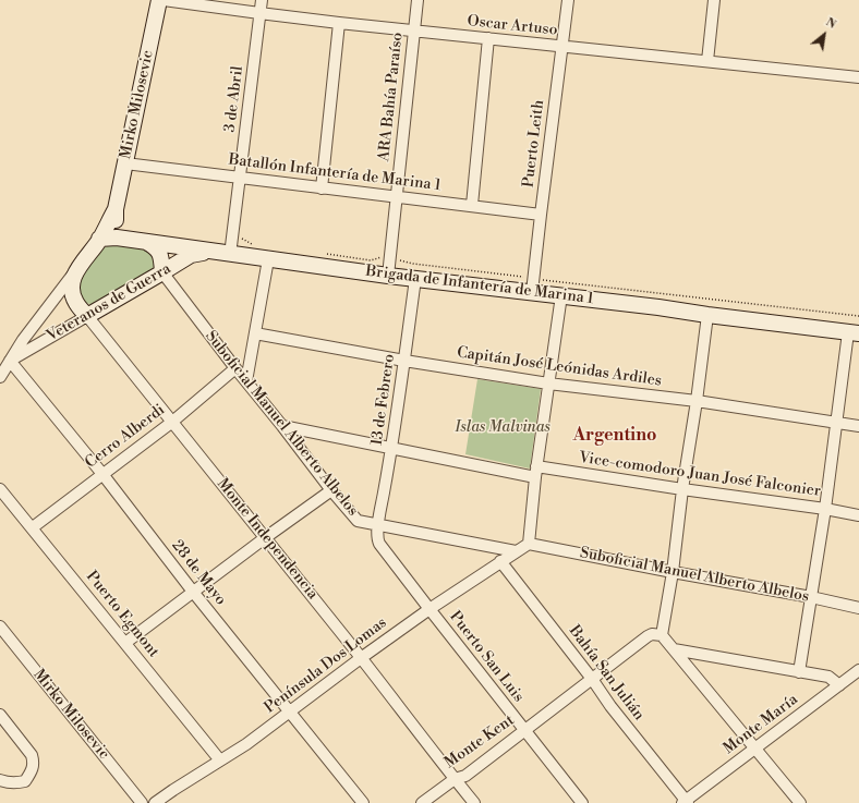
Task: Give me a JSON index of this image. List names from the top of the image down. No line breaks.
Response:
{"streets":{"street":["Oscar Artuso","ARA Bahía Paraíso","3 de Abril","Mirko Milosevic","Puerto Leith","Batallón Infantería de Marina 1","Brigada de Infantería de Marina 1","Veteranos de Guerra","Capitán José Leónidas Ardiles","13 de Febrero","Suboficial Manuel Alberto Albelos","Cerro Alberdi","Vice-comodoro Juan José Falconier","Monte Independencia","28 de Mayo","Puerto Egmont","Puerto San Luis","Península Dos Lomas","Bahía San Julián","Monte María","Monte Kent"]},"crossings":[["Oscar Artuso","ARA Bahía Paraíso"],["Oscar Artuso","3 de Abril"],["Oscar Artuso","Puerto Leith"],["ARA Bahía Paraíso","Batallón Infantería de Marina 1"],["ARA Bahía Paraíso","Brigada de Infantería de Marina 1"],["3 de Abril","Batallón Infantería de Marina 1"],["3 de Abril","Brigada de Infantería de Marina 1"],["Mirko Milosevic","Batallón Infantería de Marina 1"],["Mirko Milosevic","Brigada de Infantería de Marina 1"],["Mirko Milosevic","Veteranos de Guerra"],["Mirko Milosevic","Monte Independencia"],["Mirko Milosevic","28 de Mayo"],["Puerto Leith","Batallón Infantería de Marina 1"],["Puerto Leith","Brigada de Infantería de Marina 1"],["Brigada de Infantería de Marina 1","Veteranos de Guerra"],["Brigada de Infantería de Marina 1","13 de Febrero"],["Brigada de Infantería de Marina 1","Suboficial Manuel Alberto Albelos"],["Veteranos de Guerra","Suboficial Manuel Alberto Albelos"],["Veteranos de Guerra","Monte Independencia"],["Veteranos de Guerra","28 de Mayo"],["Capitán José Leónidas Ardiles","13 de Febrero"],["13 de Febrero","Suboficial Manuel Alberto Albelos"],["13 de Febrero","Vice-comodoro Juan José Falconier"],["13 de Febrero","Puerto San Luis"],["Suboficial Manuel Alberto Albelos","Cerro Alberdi"],["Suboficial Manuel Alberto Albelos","Vice-comodoro Juan José Falconier"],["Suboficial Manuel Alberto Albelos","Puerto San Luis"],["Suboficial Manuel Alberto Albelos","Península Dos Lomas"],["Cerro Alberdi","Monte Independencia"],["Cerro Alberdi","28 de Mayo"],["Cerro Alberdi","Puerto Egmont"],["Monte Independencia","Península Dos Lomas"],["Monte Independencia","Monte Kent"],["28 de Mayo","Península Dos Lomas"],["Puerto Egmont","Península Dos Lomas"],["Puerto San Luis","Península Dos Lomas"],["Puerto San Luis","Monte Kent"],["Península Dos Lomas","Bahía San Julián"],["Bahía San Julián","Monte María"],["Bahía San Julián","Monte Kent"]],"districts":["Argentino"],"parks":["Islas Malvinas"],"north":"top right"}
